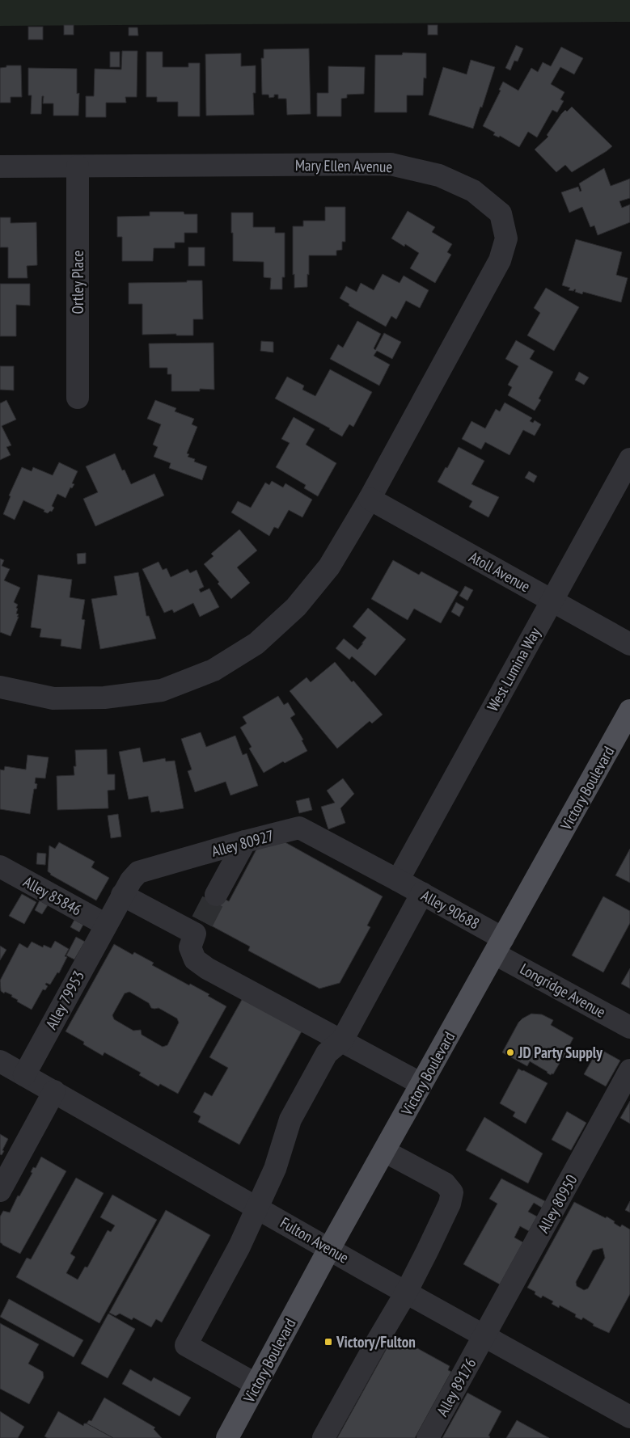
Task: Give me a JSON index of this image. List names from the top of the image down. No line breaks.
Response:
{"streets":{"main road":["Victory Boulevard"],"street":["Mary Ellen Avenue","Ortley Place","Atoll Avenue","West Lumina Way","Alley 80927","Alley 85846","Alley 90688","Longridge Avenue","Alley 79953","Alley 80950","Fulton Avenue","Alley 89176"]},"crossings":[["Mary Ellen Avenue","Ortley Place"],["Mary Ellen Avenue","Atoll Avenue"],["Atoll Avenue","West Lumina Way"],["West Lumina Way","Alley 80927"],["West Lumina Way","Alley 90688"],["Victory Boulevard","Alley 90688"],["Victory Boulevard","Longridge Avenue"],["Victory Boulevard","Fulton Avenue"],["Alley 80927","Alley 85846"],["Alley 80927","Alley 90688"],["Alley 80927","Alley 79953"],["Alley 85846","Alley 79953"],["Alley 90688","Longridge Avenue"],["Alley 79953","Fulton Avenue"],["Alley 80950","Fulton Avenue"],["Alley 80950","Alley 89176"],["Fulton Avenue","Alley 89176"]],"places":{"other":["JD Party Supply"],"transit":["Victory/Fulton"]}}
